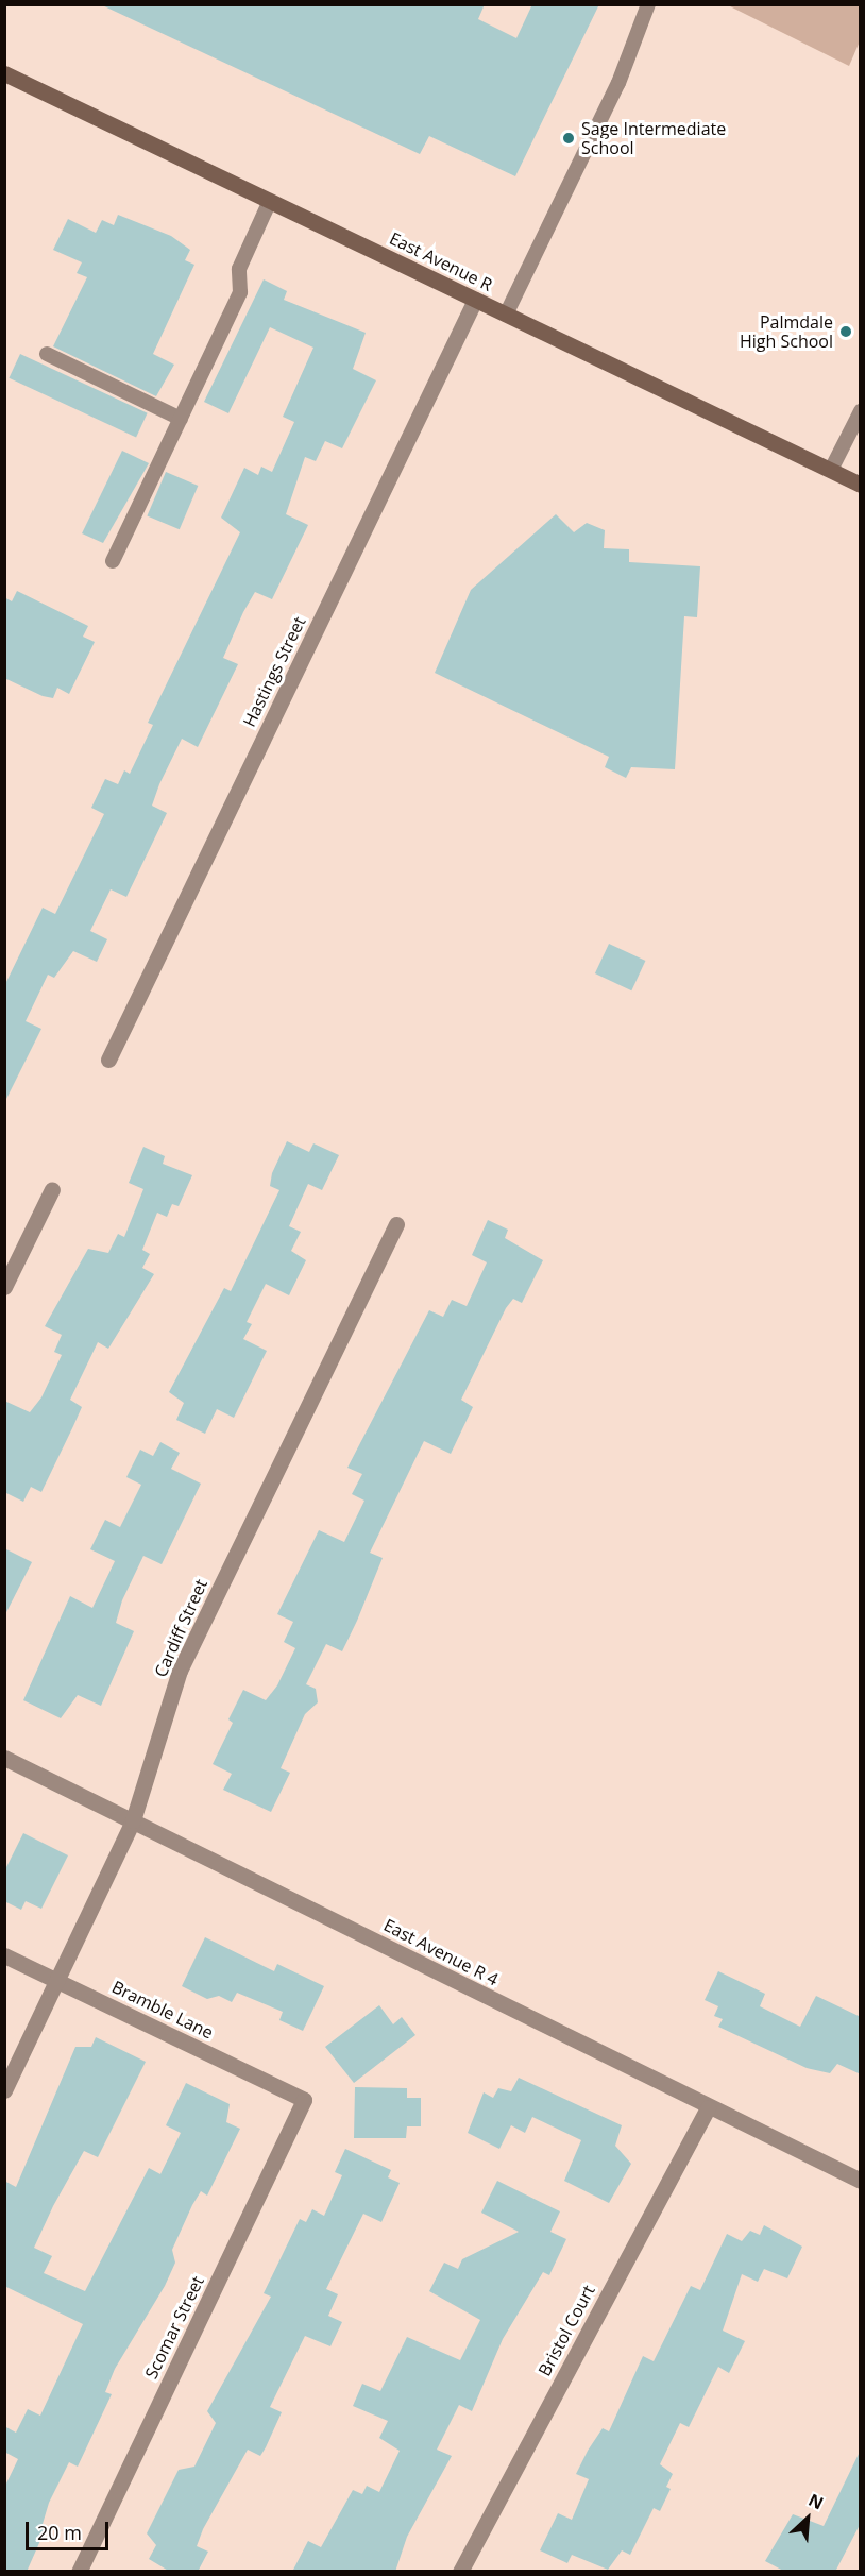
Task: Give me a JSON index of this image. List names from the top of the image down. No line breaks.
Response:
{"streets":{"main road":["East Avenue R"],"street":["Hastings Street","Cardiff Street","East Avenue R 4","Bramble Lane","Scomar Street","Bristol Court"]},"crossings":[["East Avenue R","Hastings Street"],["Cardiff Street","East Avenue R 4"],["Cardiff Street","Bramble Lane"],["East Avenue R 4","Bristol Court"],["Bramble Lane","Scomar Street"]],"places":["Sage Intermediate School","Palmdale High School"],"scale_bar":"20 m","north":"top right"}
